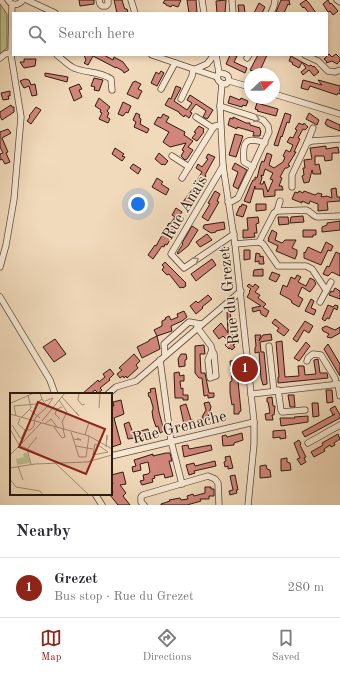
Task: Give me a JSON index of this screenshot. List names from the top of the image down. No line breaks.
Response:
{"streets":{"street":["Rue Anaïs","Rue du Grezet","Rue Grenache"]},"crossings":[["Rue Anaïs","Rue du Grezet"],["Rue du Grezet","Rue Grenache"]],"north":"right","page":{"search":"Search here","pins":"1","heading":"Nearby","list":[{"mark":"1","name":"Grezet","note":"Bus stop · Rue du Grezet","value":"280 m"}],"nav":["Map","Directions","Saved"]}}
